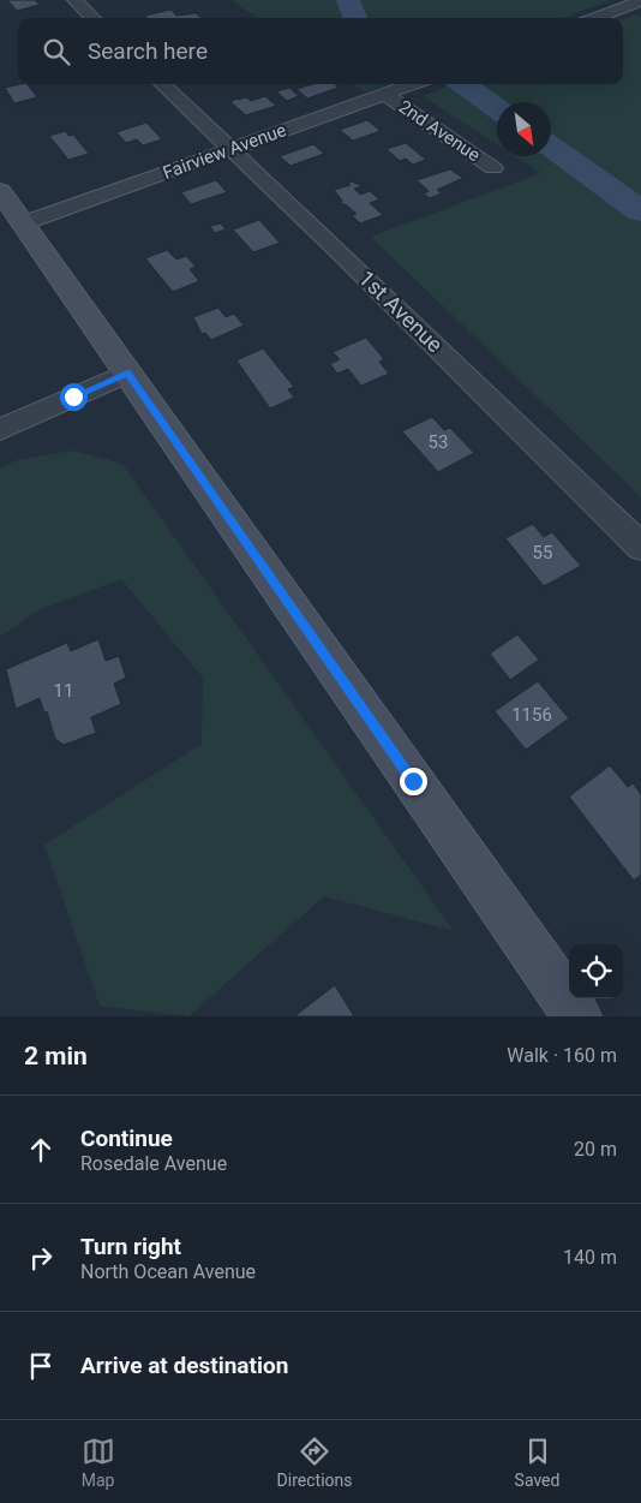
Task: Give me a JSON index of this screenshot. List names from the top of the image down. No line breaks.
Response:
{"streets":{"street":["2nd Avenue","Fairview Avenue","1st Avenue"]},"crossings":[["2nd Avenue","Fairview Avenue"],["Fairview Avenue","1st Avenue"]],"house_numbers":["53","55","11","1156"],"north":"bottom right","page":{"search":"Search here","heading":["2 min","Walk · 160 m"],"list":[["Continue","Rosedale Avenue","20 m"],["Turn right","North Ocean Avenue","140 m"],"Arrive at destination"],"nav":["Map","Directions","Saved"]}}
